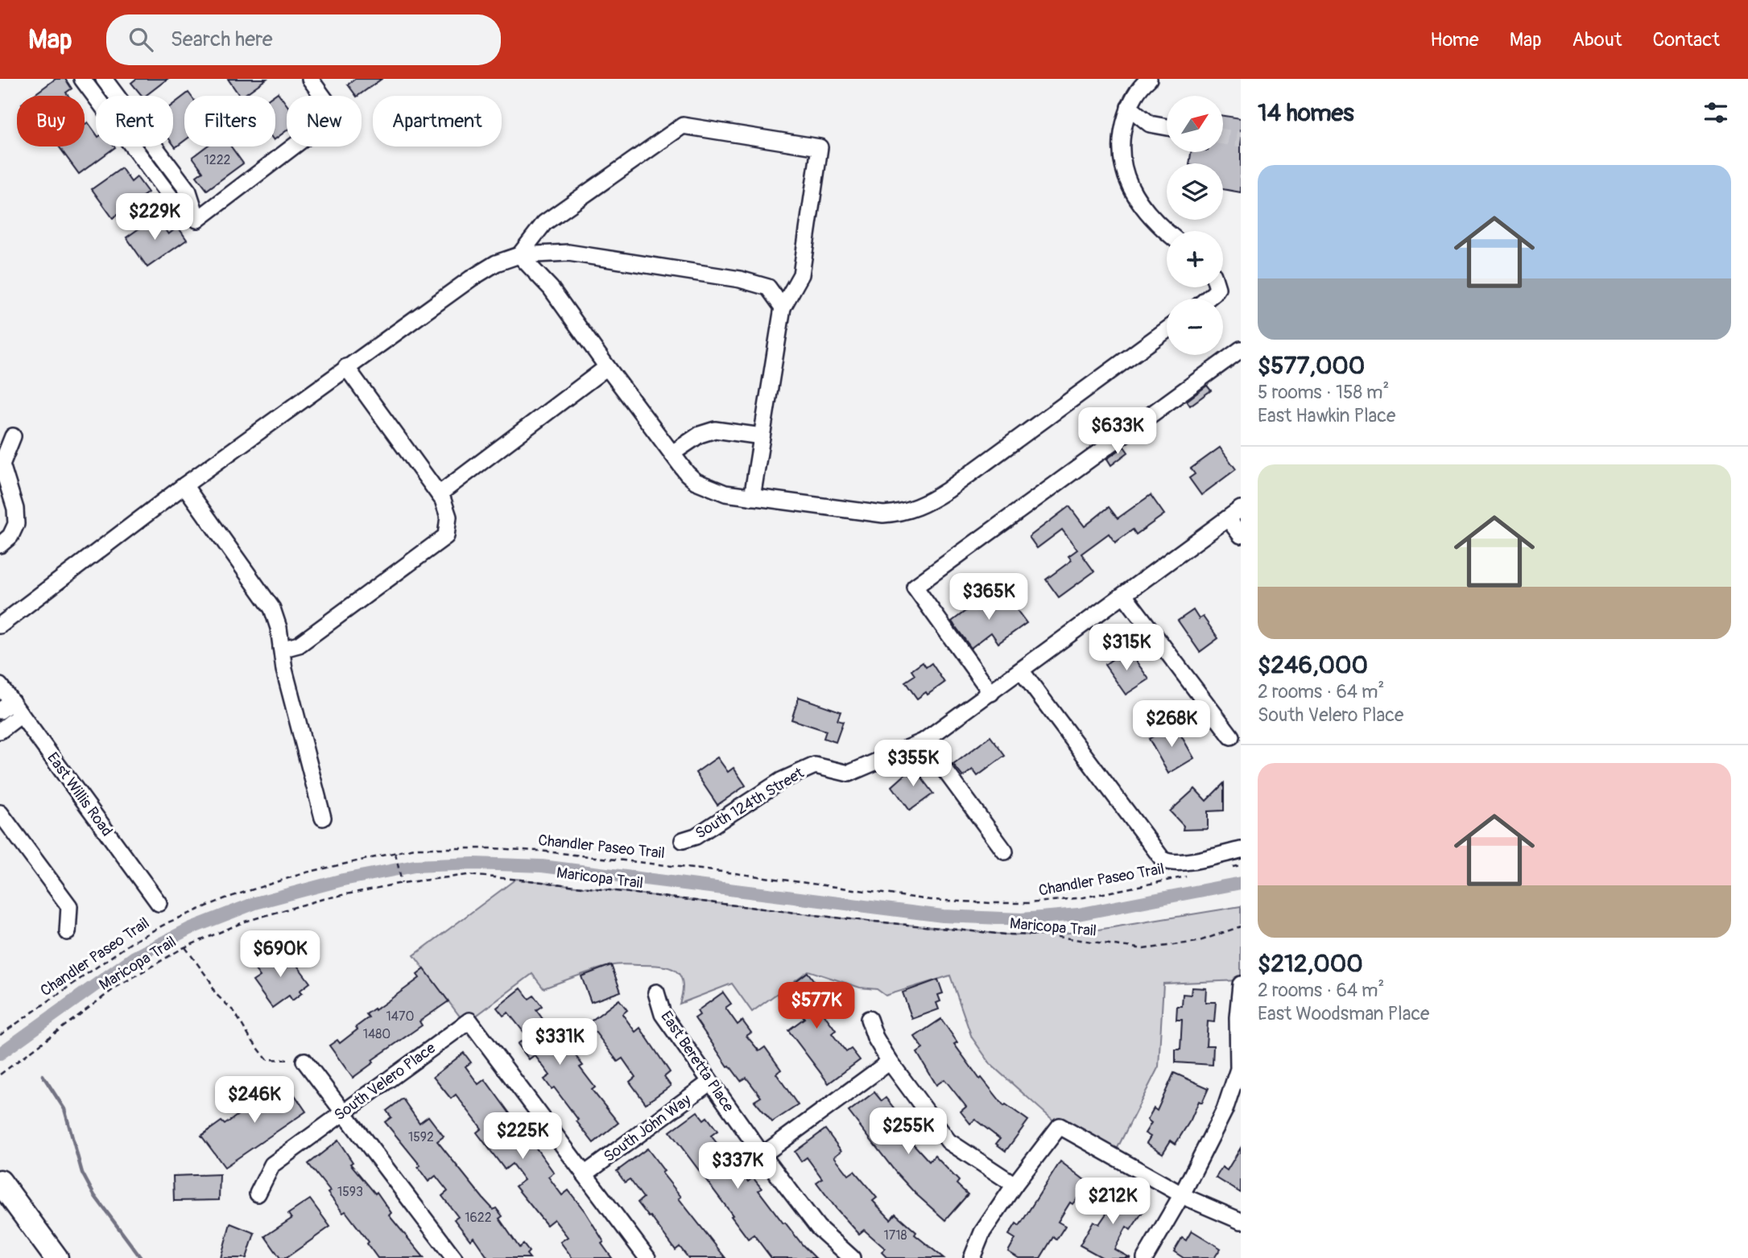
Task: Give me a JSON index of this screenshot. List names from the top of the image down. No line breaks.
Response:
{"streets":{"street":["East Willis Road","South 124th Street","East Beretta Place","South Velero Place","South John Way"],"path":["Chandler Paseo Trail","Maricopa Trail"]},"crossings":[["East Beretta Place","South John Way"],["South Velero Place","South John Way"]],"house_numbers":["1222","1470","1480","1592","1593","1622","1718"],"north":"top right","page":{"header":"Map","search":"Search here","nav":["Home","Map","About","Contact"],"heading":"14 homes","map_buttons":["+","−"],"chip":["Buy","Rent","Filters","New","Apartment"],"list":[{"name":"$577,000","note":"5 rooms · 158 m² · East Hawkin Place"},{"name":"$246,000","note":"2 rooms · 64 m² · South Velero Place"},{"name":"$212,000","note":"2 rooms · 64 m² · East Woodsman Place"}],"price":["$229K","$633K","$365K","$315K","$268K","$355K","$690K","$577K","$331K","$246K","$255K","$225K","$337K","$212K"]}}
